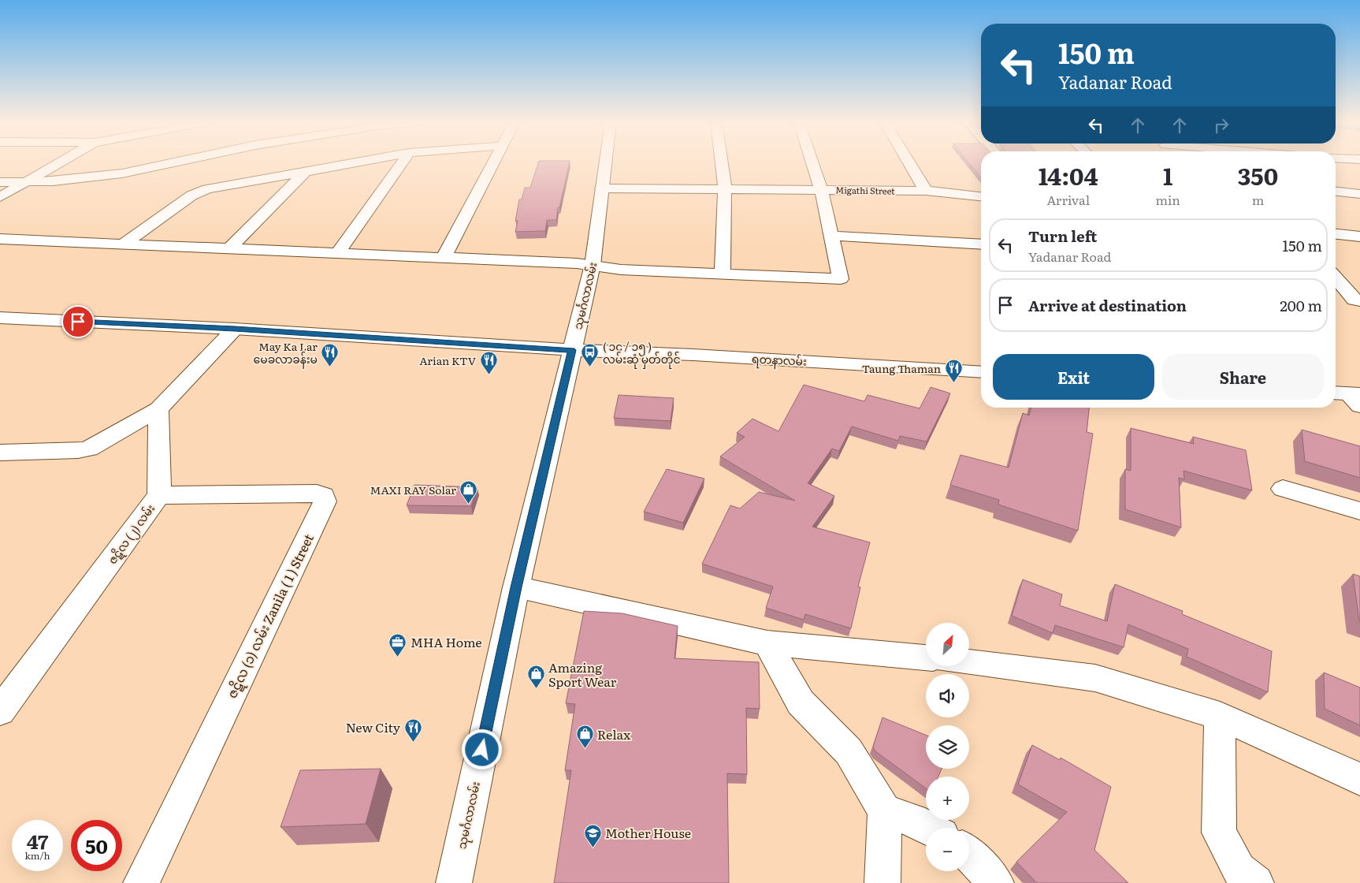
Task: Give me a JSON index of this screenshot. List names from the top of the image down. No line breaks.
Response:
{"streets":{"street":["Migathi Street","သုမင်္ဂလာလမ်း","ရတနာလမ်း","ဇဋိလ (၂) လမ်း","ဇဋိလ (၁) လမ်း Zanila ( 1 ) Street"]},"crossings":[["Migathi Street","သုမင်္ဂလာလမ်း"],["သုမင်္ဂလာလမ်း","ရတနာလမ်း"],["ဇဋိလ (၂) လမ်း","ဇဋိလ (၁) လမ်း Zanila ( 1 ) Street"]],"places":{"restaurant":["May Ka Lar မေခလာခန်းမ","Arian KTV","Taung Thaman","New City"],"bus stop":["( ၁၄ / ၁၅ ) လမ်းဆုံ မှတ်တိုင်"],"shop":["MAXI RAY Solar","Amazing Sport Wear","Relax"],"office":["MHA Home"],"school or university":["Mother House"]},"north":"top right","page":{"turn":["150 m","Yadanar Road"],"eta":["14:04","Arrival","1","min","350","m"],"list":[{"name":"Turn left","note":"Yadanar Road","value":"150 m"},{"name":"Arrive at destination","value":"200 m"}],"buttons":["Exit","Share"],"map_buttons":["+","−"],"speed":"47 km/h","limit":"50"}}
